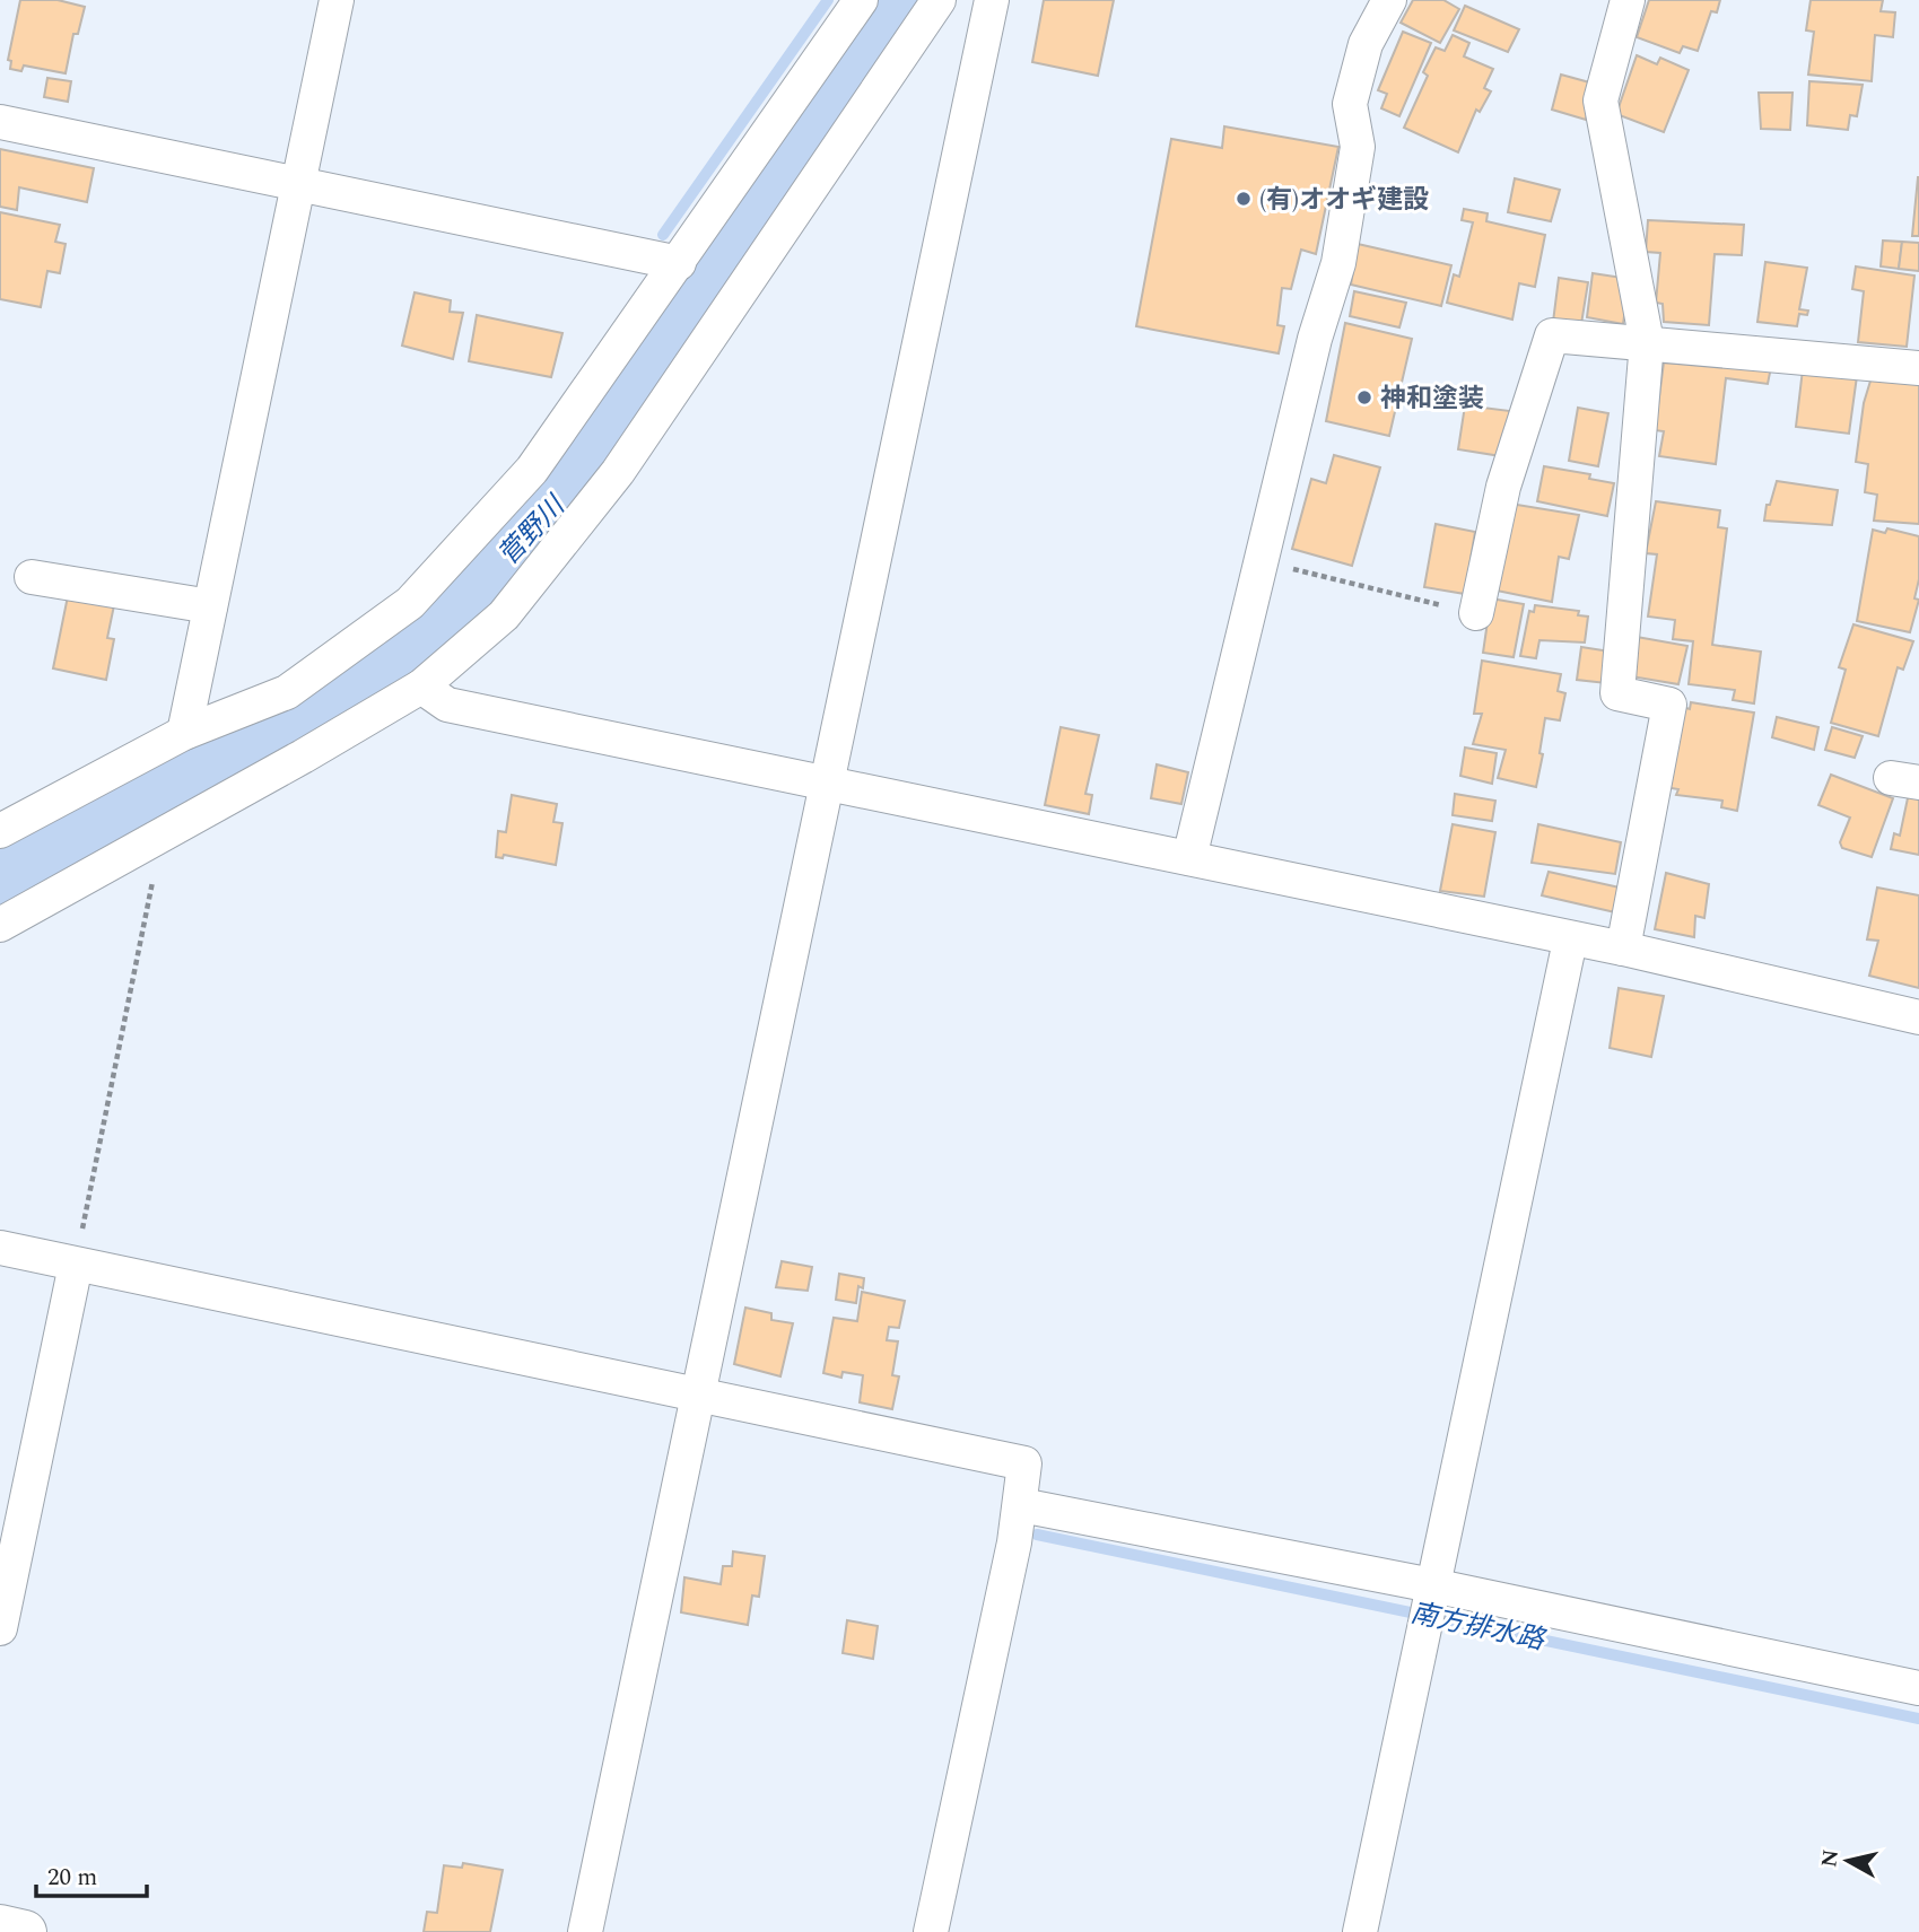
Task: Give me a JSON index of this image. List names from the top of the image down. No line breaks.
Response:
{"water":["菅野川","南方排水路"],"places":["(有)オオギ建設","神和塗装"],"scale_bar":"20 m","north":"left"}
